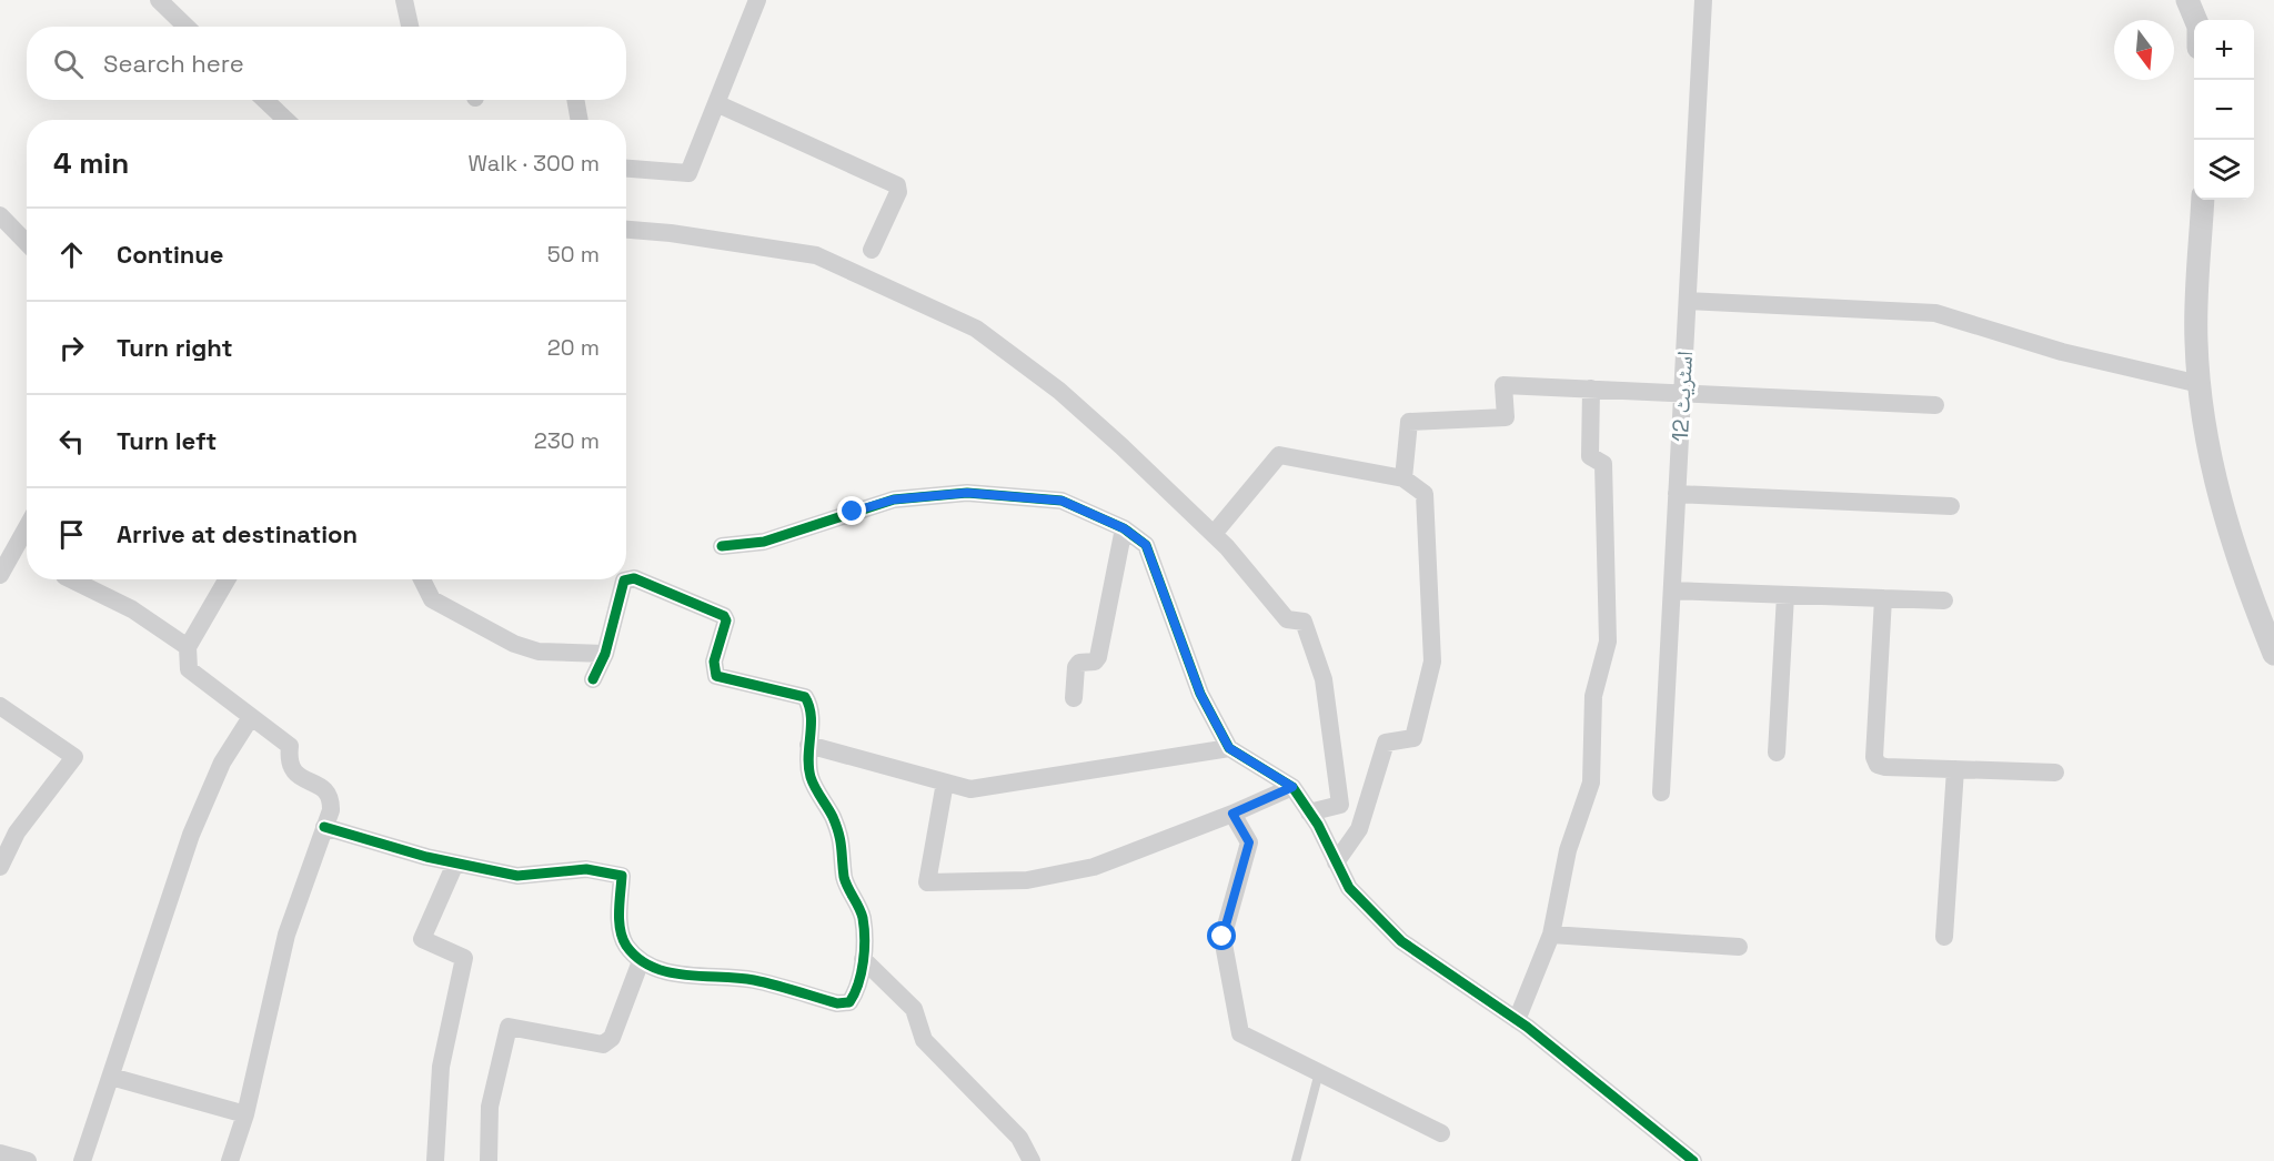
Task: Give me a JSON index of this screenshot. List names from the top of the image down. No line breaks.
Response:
{"streets":{"street":["اسٹریٹ 12"]},"north":"bottom","page":{"map_buttons":["+","−"],"search":"Search here","heading":["4 min","Walk · 300 m"],"list":[["Continue","50 m"],["Turn right","20 m"],["Turn left","230 m"],"Arrive at destination"]}}
